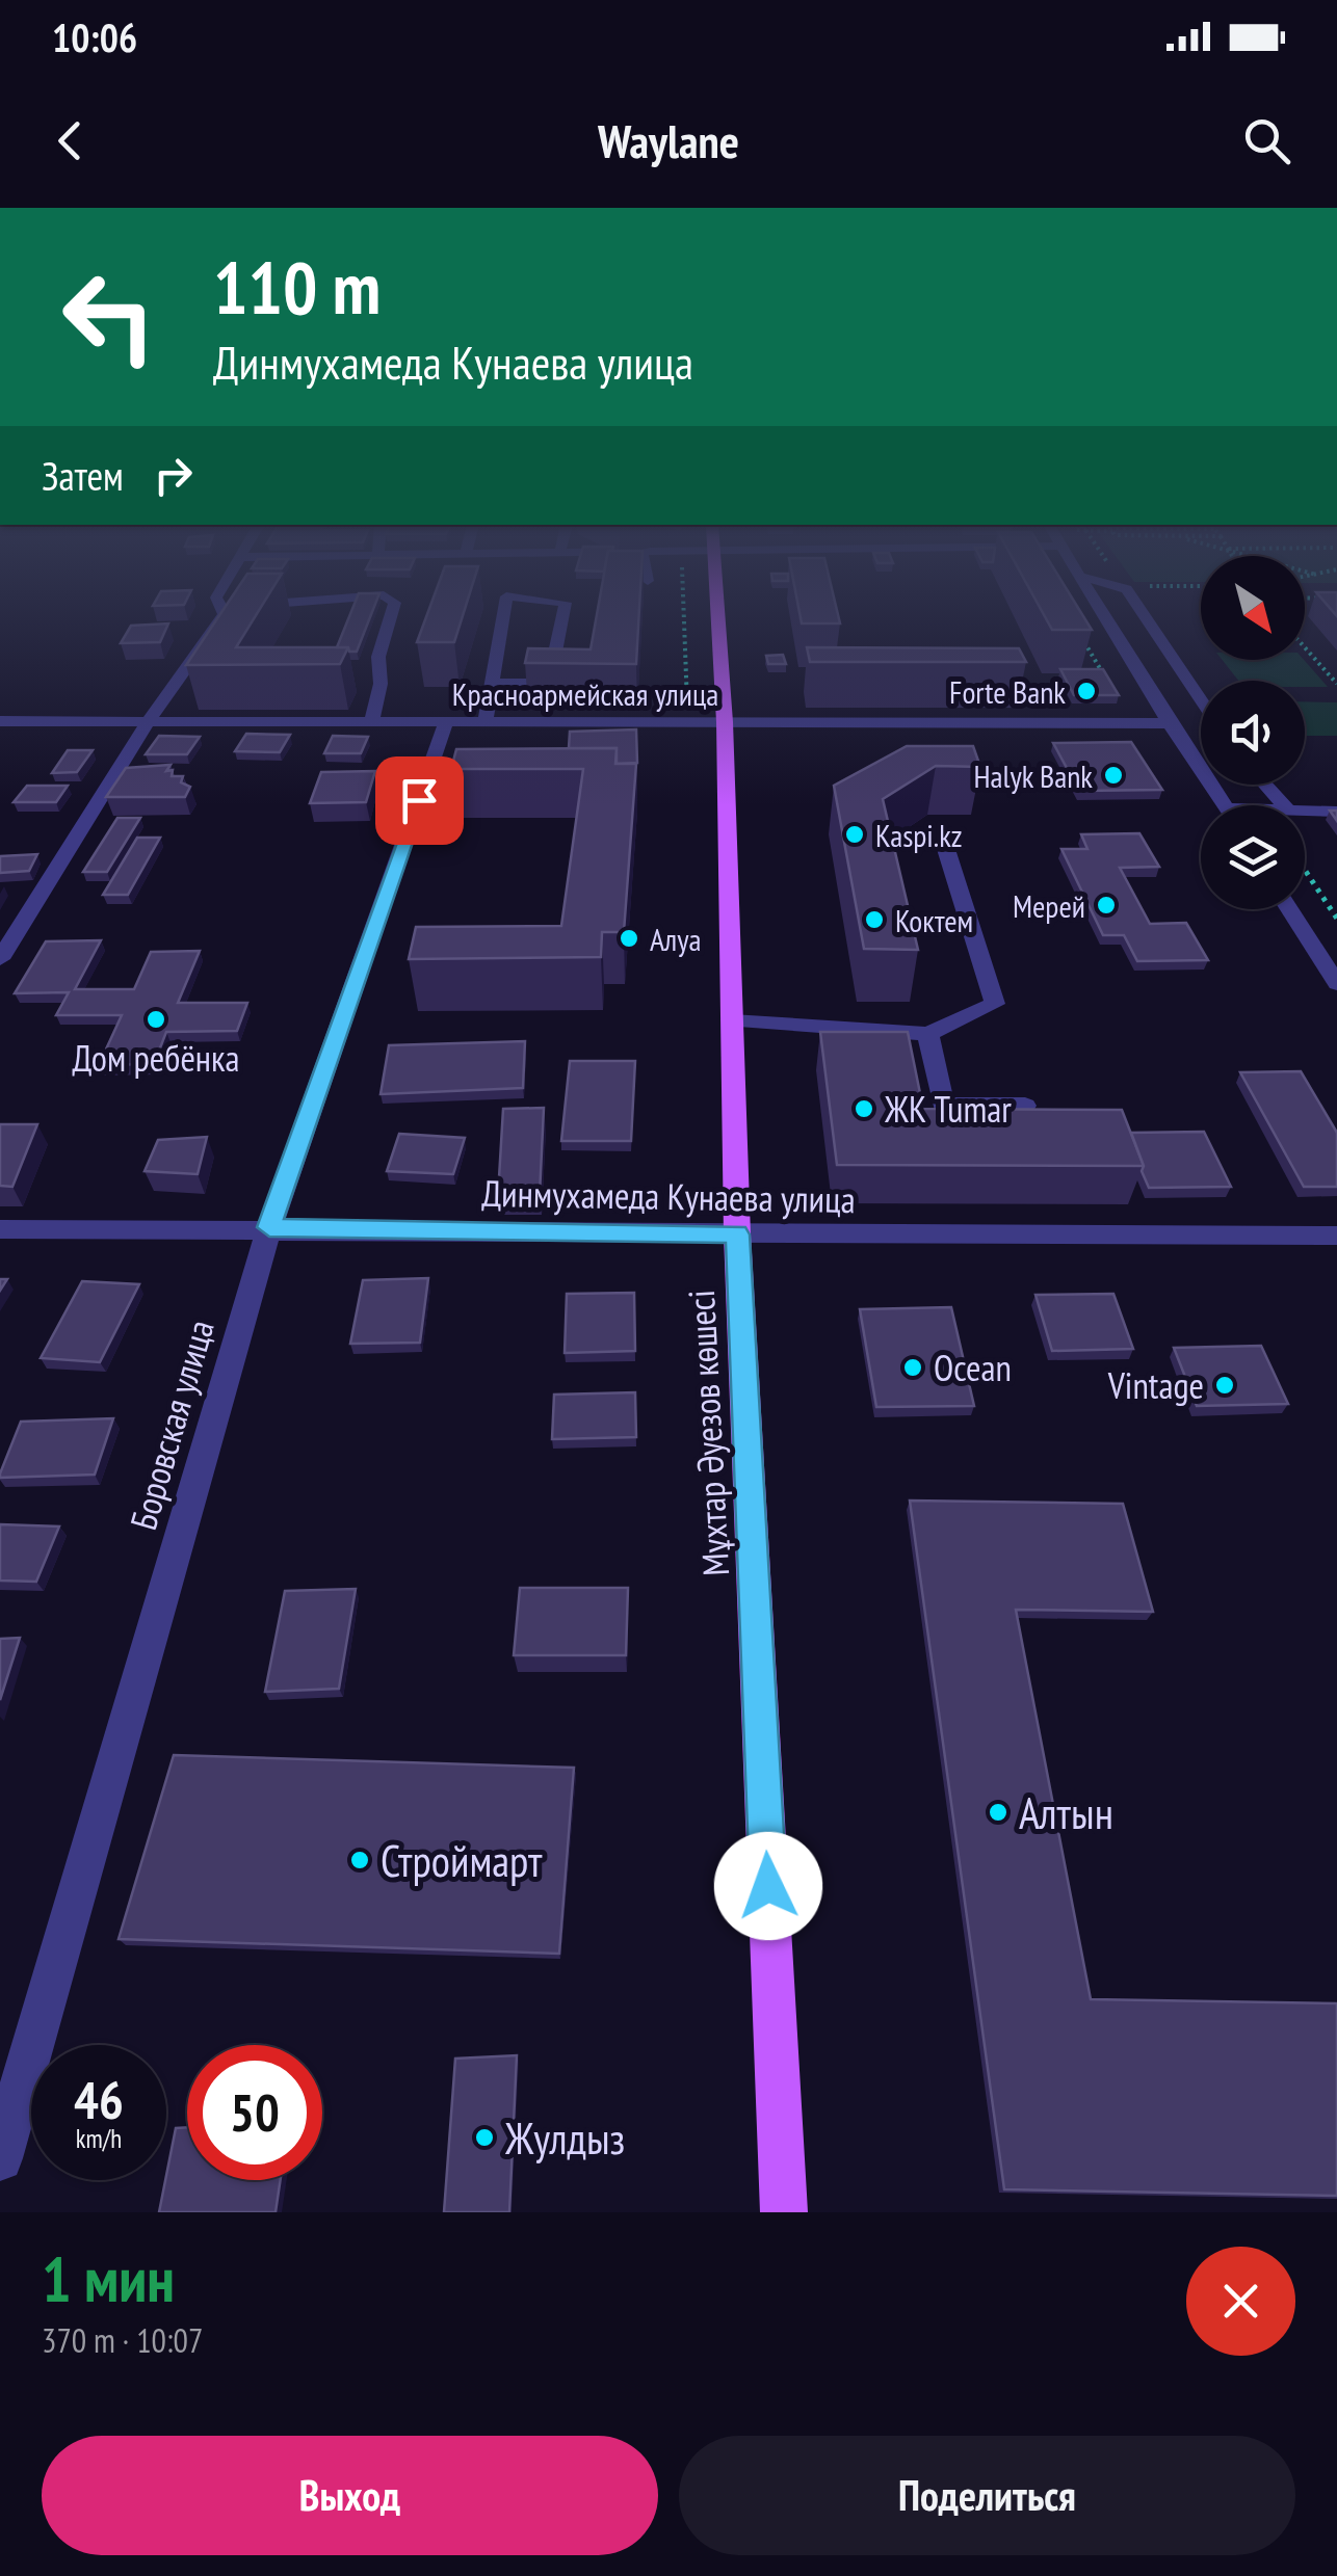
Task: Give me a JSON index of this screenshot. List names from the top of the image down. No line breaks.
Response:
{"streets":{"main road":["Мұхтар Әуезов көшесі"],"street":["Красноармейская улица","Динмухамеда Кунаева улица","Боровская улица"]},"crossings":[["Красноармейская улица","Боровская улица"],["Красноармейская улица","Мұхтар Әуезов көшесі"],["Динмухамеда Кунаева улица","Боровская улица"],["Динмухамеда Кунаева улица","Мұхтар Әуезов көшесі"]],"places":["Forte Bank","Halyk Bank","Kaspi.kz","Мерей","Коктем","Алуа","Дом ребёнка","ЖК Tumar","Ocean","Vintage","Алтын","Строймарт","Жулдыз"],"north":"bottom right","page":{"status":"10:06","header":"Waylane","turn":["110 m","Динмухамеда Кунаева улица"],"then":"Затем","speed":"46 km/h","limit":"50","heading":["1 мин","370 m · 10:07"],"buttons":["Выход","Поделиться"]}}
